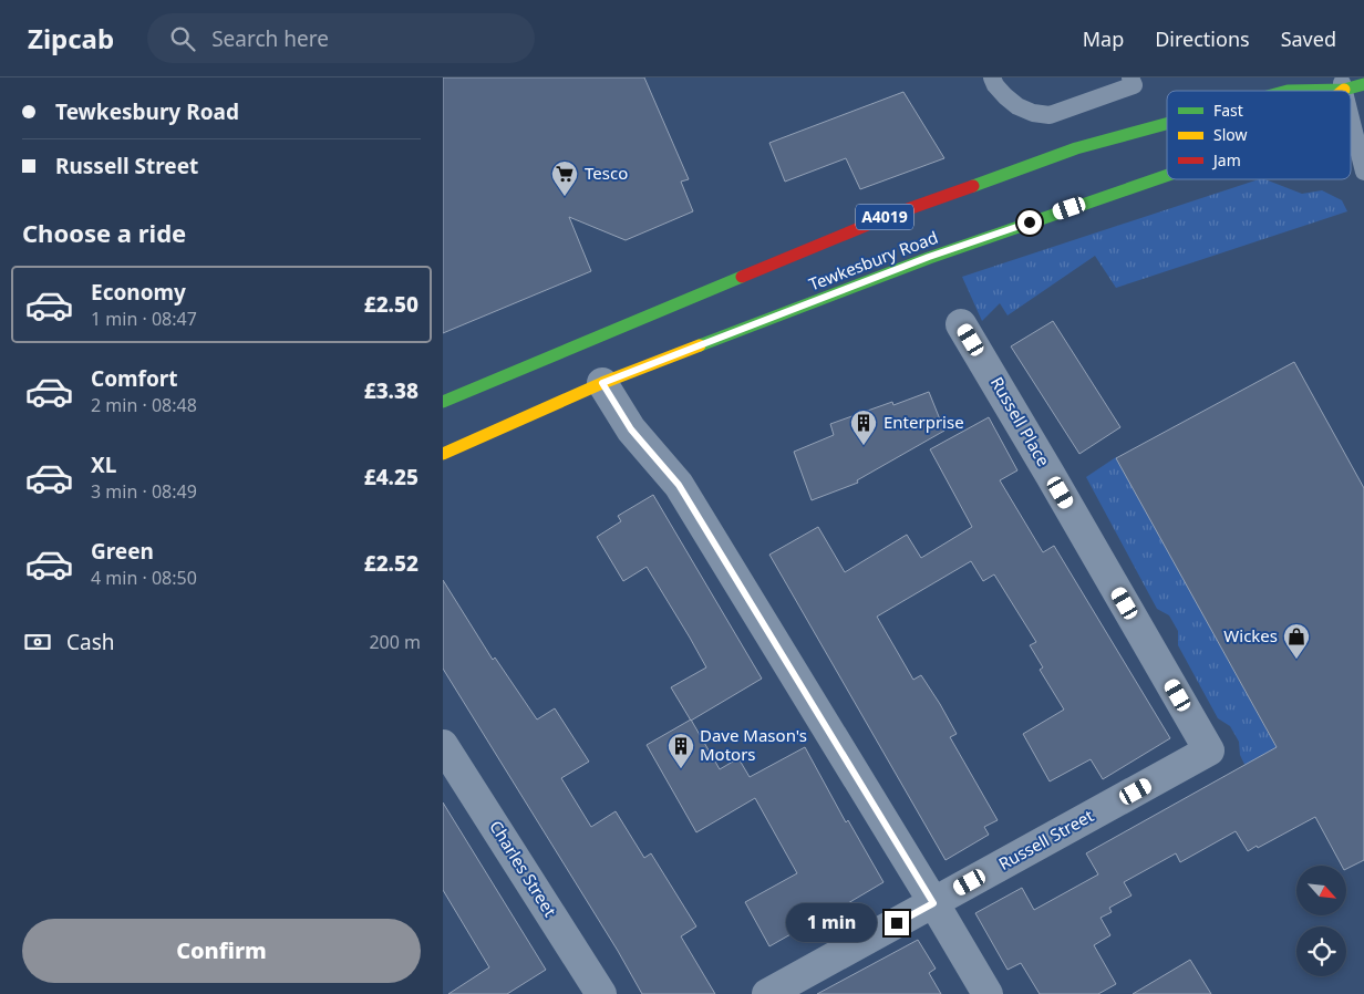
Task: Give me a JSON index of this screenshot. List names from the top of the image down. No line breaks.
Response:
{"streets":{"highway":["A4019","Tewkesbury Road"],"street":["Russell Place","Russell Street","Charles Street"]},"crossings":[["Russell Place","Russell Street"]],"places":{"supermarket":["Tesco"],"building":["Enterprise","Dave Mason's Motors"],"shop":["Wickes"]},"legend":["Fast","Slow","Jam"],"north":"bottom right","page":{"header":"Zipcab","search":"Search here","nav":["Map","Directions","Saved"],"banner":["Tewkesbury Road","Russell Street"],"heading":"Choose a ride","list":[{"name":"Economy","note":"1 min · 08:47","value":"£2.50"},{"name":"Comfort","note":"2 min · 08:48","value":"£3.38"},{"name":"XL","note":"3 min · 08:49","value":"£4.25"},{"name":"Green","note":"4 min · 08:50","value":"£2.52"}],"pay":["Cash","200 m"],"bubble":"1 min","buttons":"Confirm"}}
